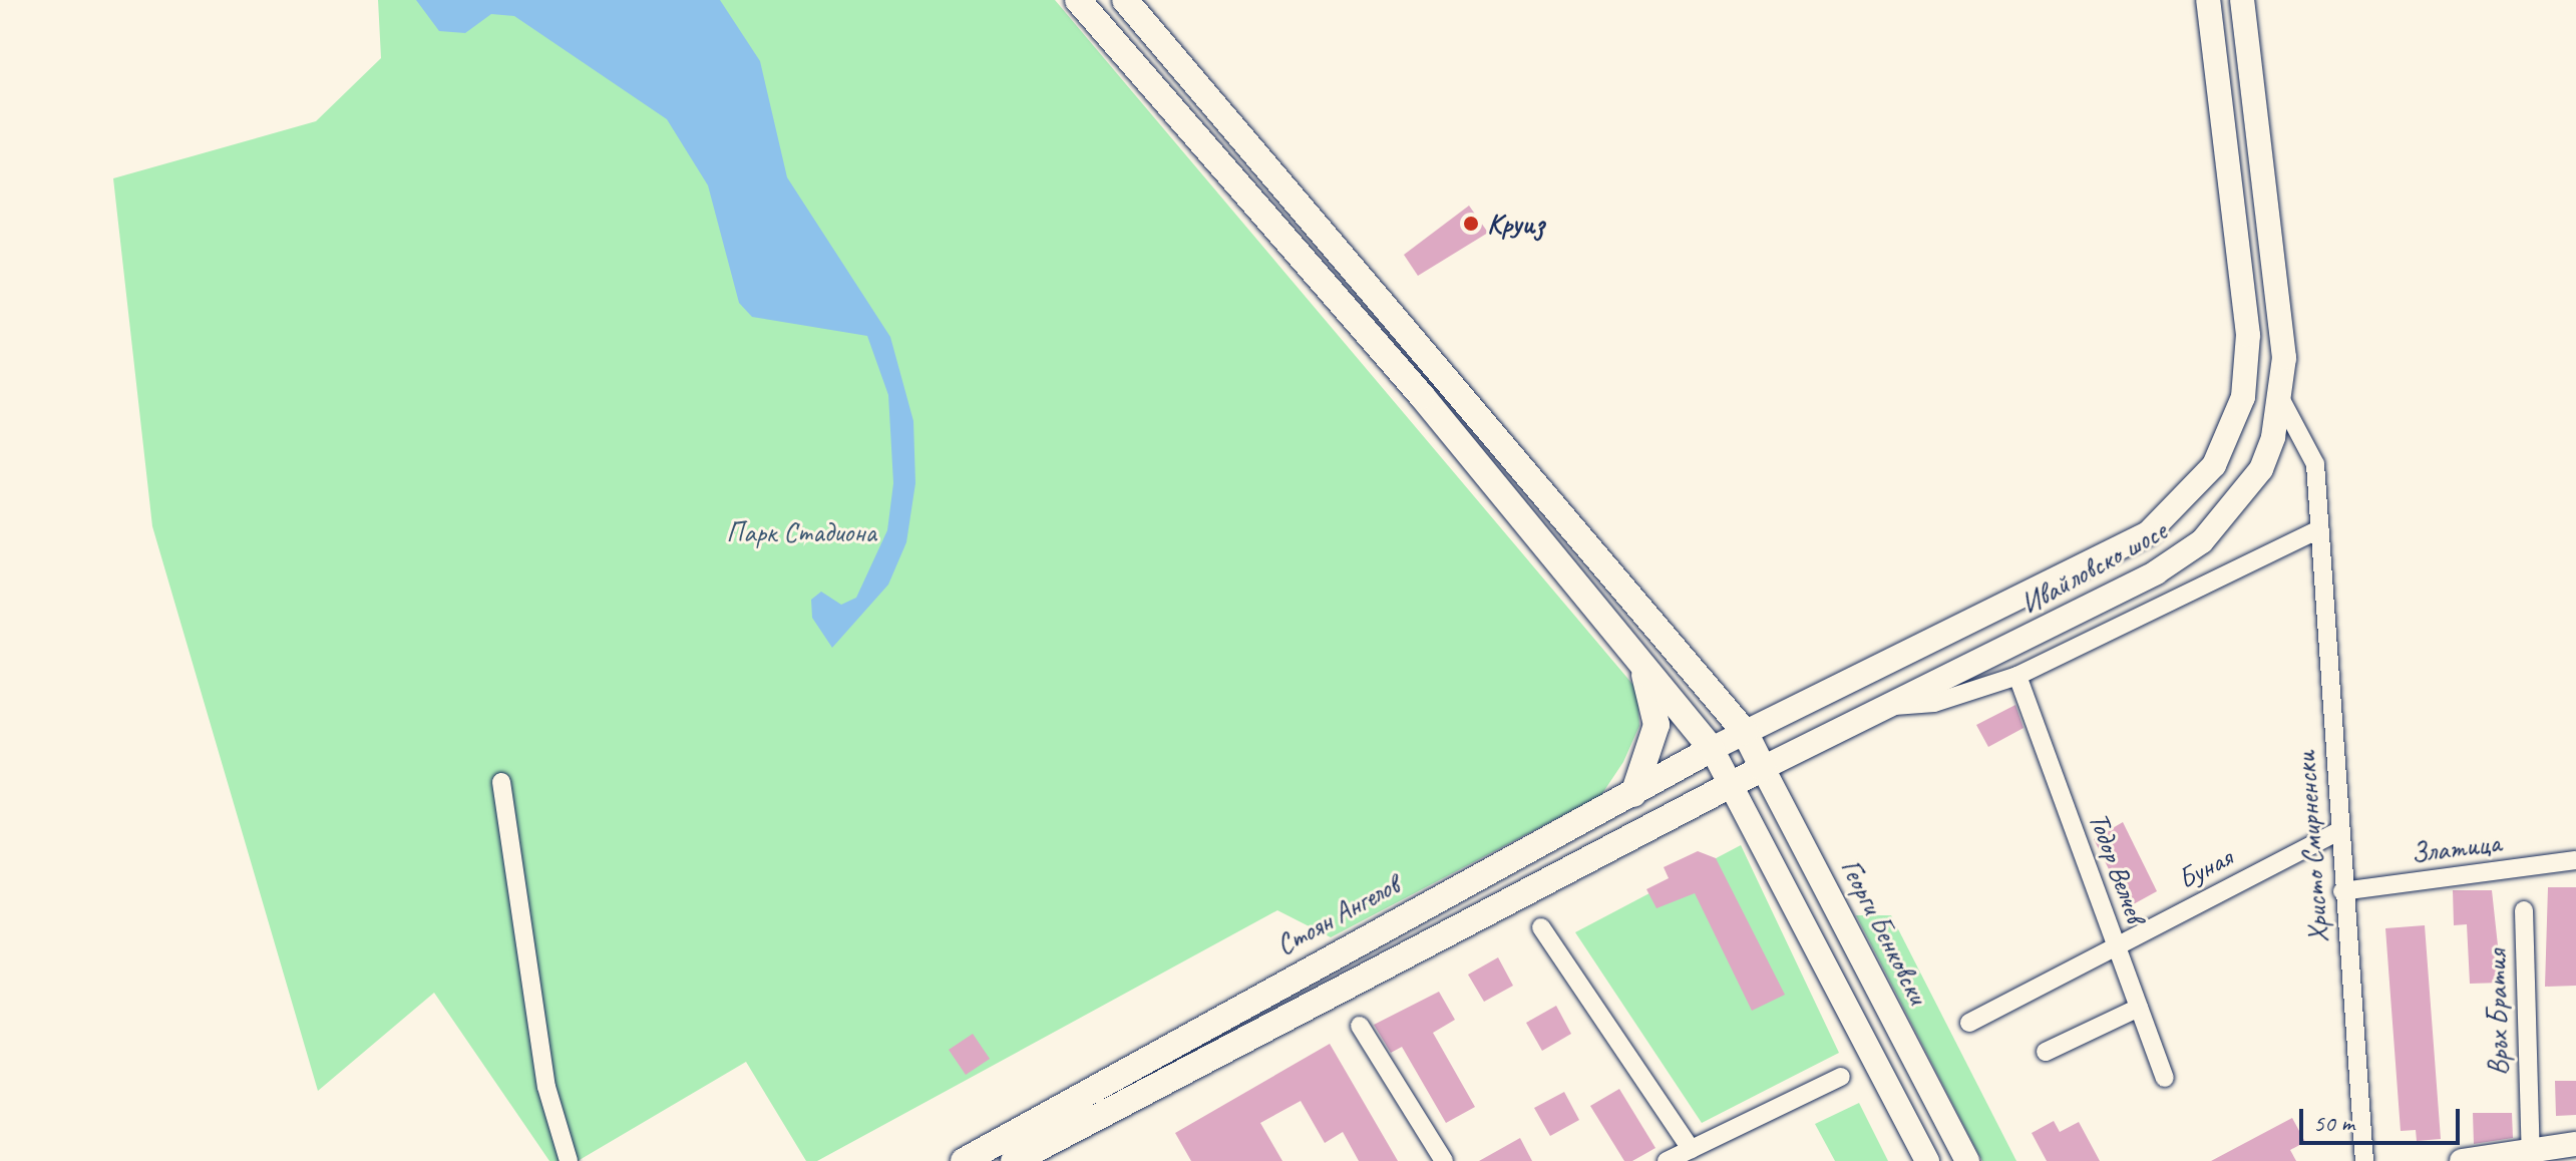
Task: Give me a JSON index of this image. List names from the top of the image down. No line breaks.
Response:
{"streets":{"main road":["Стоян Ангелов","Георги Бенковски"],"street":["Ивайловско шосе","Христо Смирненски","Златица","Тодор Велчев","Буная","Връх Братия"]},"crossings":[["Ивайловско шосе","Христо Смирненски"],["Ивайловско шосе","Стоян Ангелов"],["Ивайловско шосе","Георги Бенковски"],["Христо Смирненски","Златица"],["Христо Смирненски","Буная"],["Тодор Велчев","Буная"],["Стоян Ангелов","Георги Бенковски"]],"parks":["Парк Стадиона"],"places":["Круиз"],"scale_bar":"50 m"}
